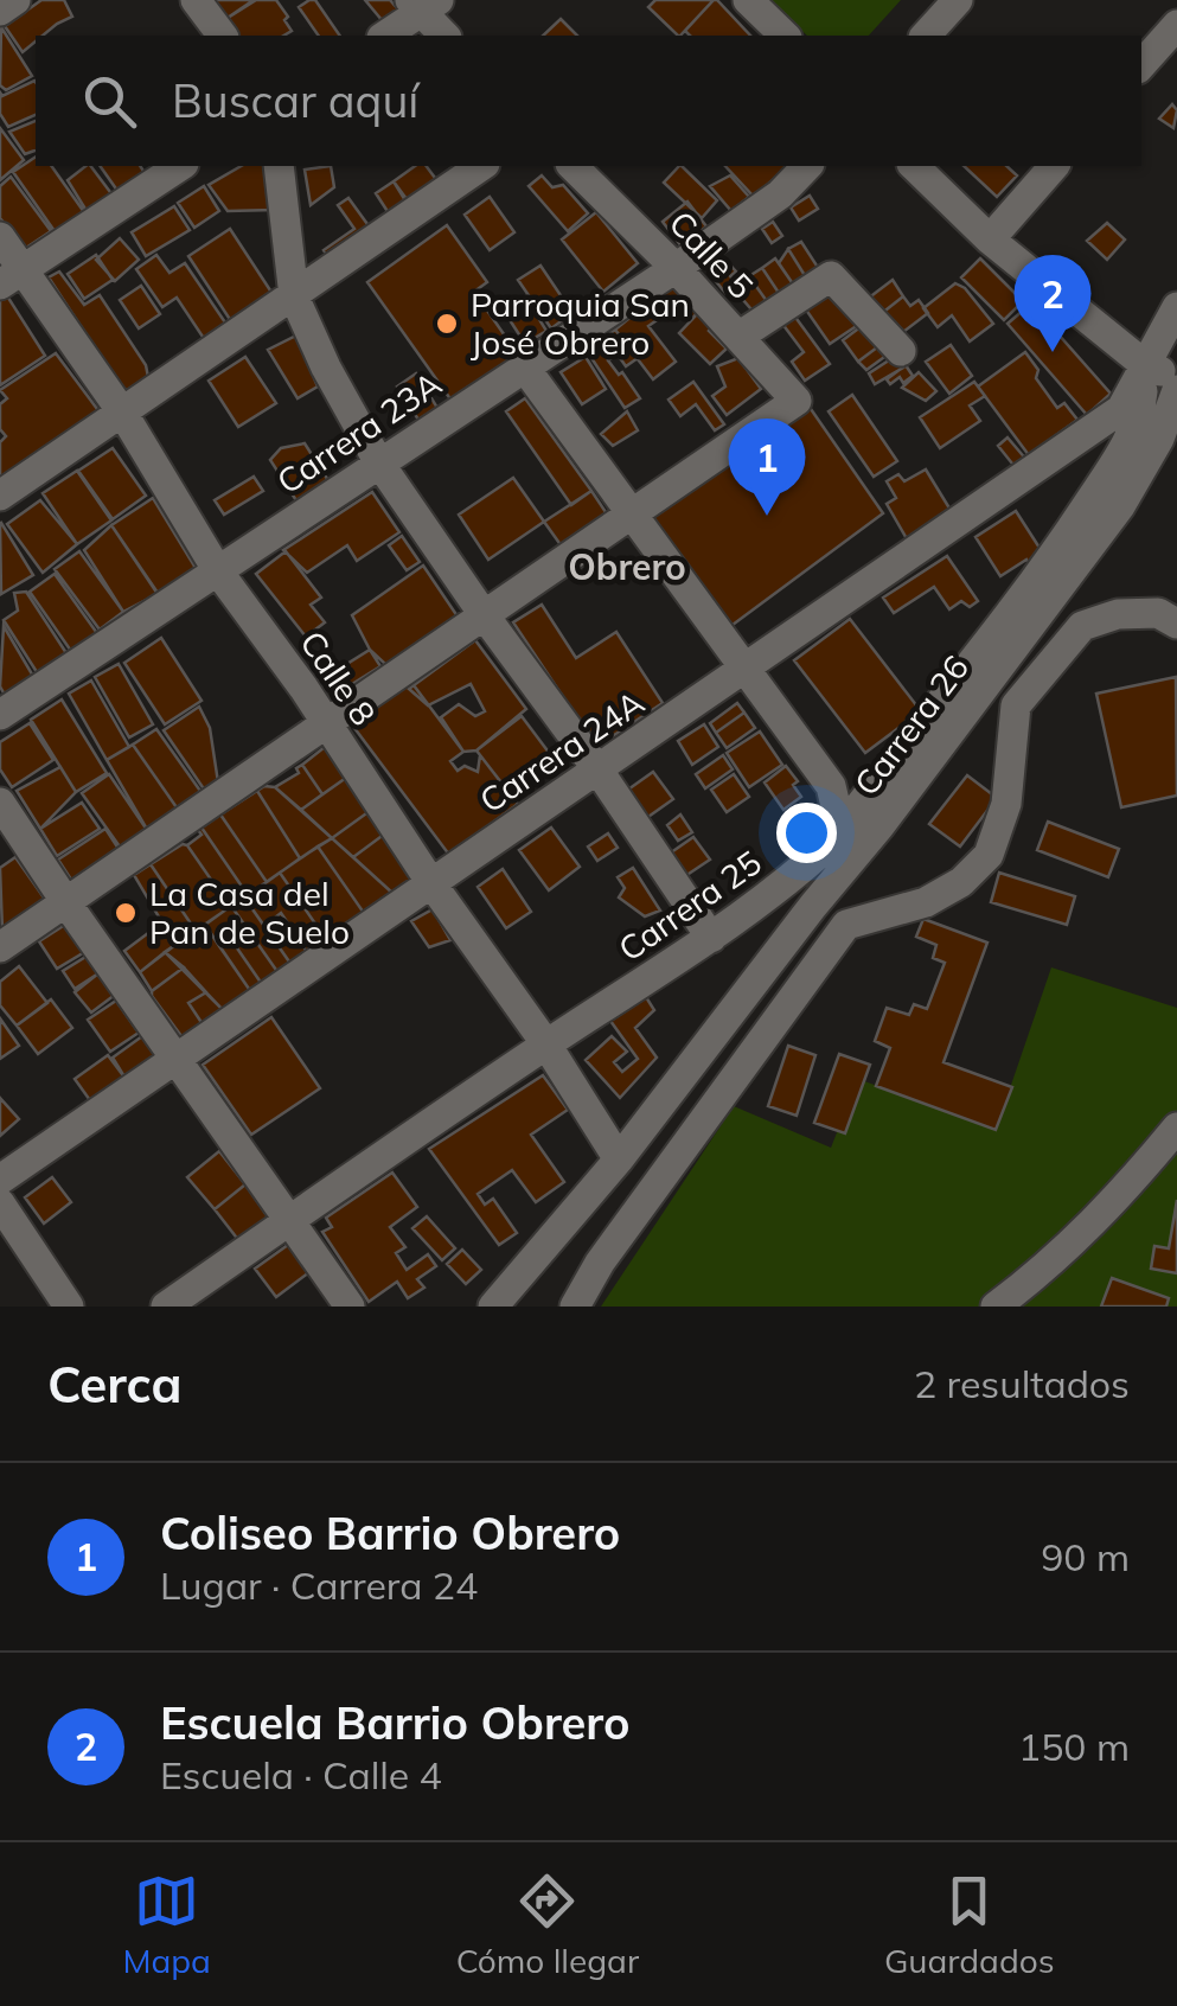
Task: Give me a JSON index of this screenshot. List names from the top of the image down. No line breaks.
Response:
{"streets":{"street":["Calle 5","Carrera 23A","Calle 8","Carrera 26","Carrera 24A","Carrera 25"]},"crossings":[["Calle 5","Carrera 23A"],["Carrera 23A","Calle 8"],["Calle 8","Carrera 26"],["Calle 8","Carrera 24A"],["Calle 8","Carrera 25"],["Carrera 24A","Carrera 25"]],"districts":["Obrero"],"places":["Parroquia San José Obrero","La Casa del Pan de Suelo"],"page":{"search":"Buscar aquí","pins":["2","1"],"heading":["Cerca","2 resultados"],"list":[{"mark":"1","name":"Coliseo Barrio Obrero","note":"Lugar · Carrera 24","value":"90 m"},{"mark":"2","name":"Escuela Barrio Obrero","note":"Escuela · Calle 4","value":"150 m"}],"nav":["Mapa","Cómo llegar","Guardados"]}}
